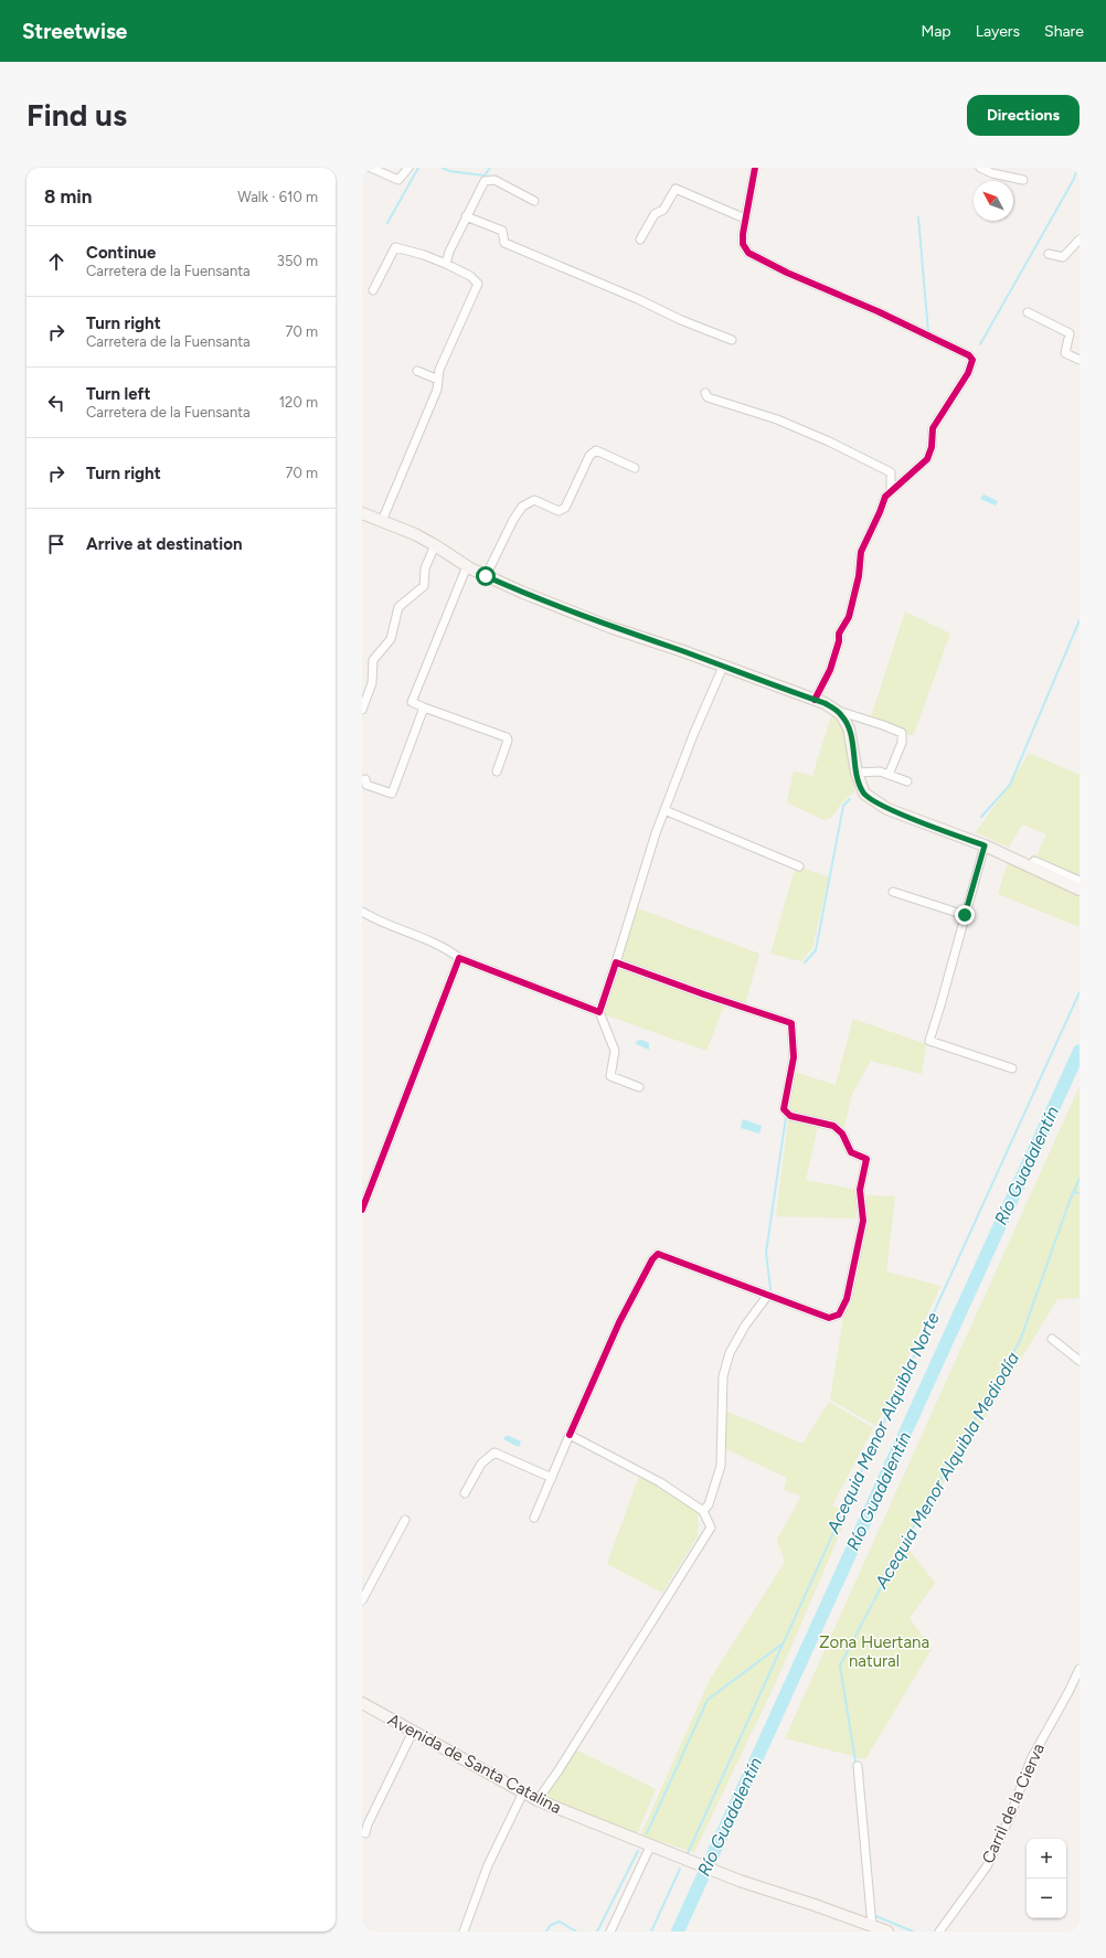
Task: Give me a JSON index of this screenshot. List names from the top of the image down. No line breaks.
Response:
{"streets":{"main road":["Avenida de Santa Catalina"],"street":["Carril de la Cierva"]},"water":["Río Guadalentín","Acequia Menor Alquibla Norte","Acequia Menor Alquibla Mediodía"],"parks":["Zona Huertana natural"],"north":"top left","page":{"header":"Streetwise","nav":["Map","Layers","Share"],"buttons":"Directions","title":"Find us","heading":["8 min","Walk · 610 m"],"list":[["Continue","Carretera de la Fuensanta","350 m"],["Turn right","Carretera de la Fuensanta","70 m"],["Turn left","Carretera de la Fuensanta","120 m"],["Turn right","70 m"],"Arrive at destination"],"map_buttons":["+","−"]}}
